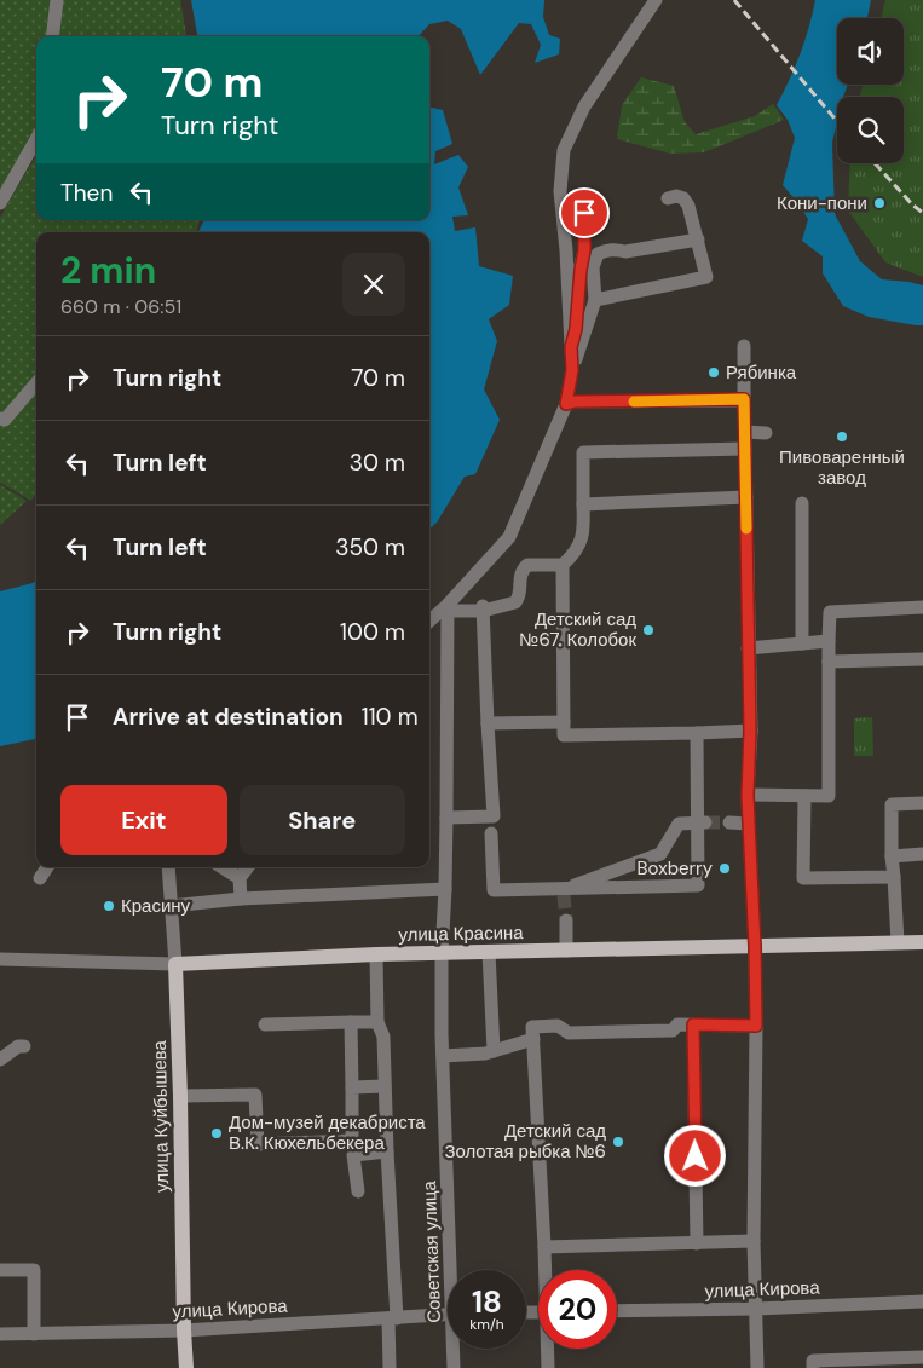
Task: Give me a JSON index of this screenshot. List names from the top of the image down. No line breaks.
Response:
{"streets":{"main road":["улица Красина","улица Куйбышева"],"street":["Советская улица","улица Кирова"]},"crossings":[["улица Красина","улица Куйбышева"],["улица Красина","Советская улица"],["улица Куйбышева","улица Кирова"]],"places":["Кони-пони","Рябинка","Пивоваренный завод","Детский сад №67. Колобок","Boxberry","Красину","Дом-музей декабриста В.К. Кюхельбекера","Детский сад Золотая рыбка №6"],"page":{"turn":["70 m","Turn right"],"then":"Then","heading":["2 min","660 m · 06:51"],"list":[{"name":"Turn right","value":"70 m"},{"name":"Turn left","value":"30 m"},{"name":"Turn left","value":"350 m"},{"name":"Turn right","value":"100 m"},{"name":"Arrive at destination","value":"110 m"}],"buttons":["Exit","Share"],"speed":"18 km/h","limit":"20"}}
